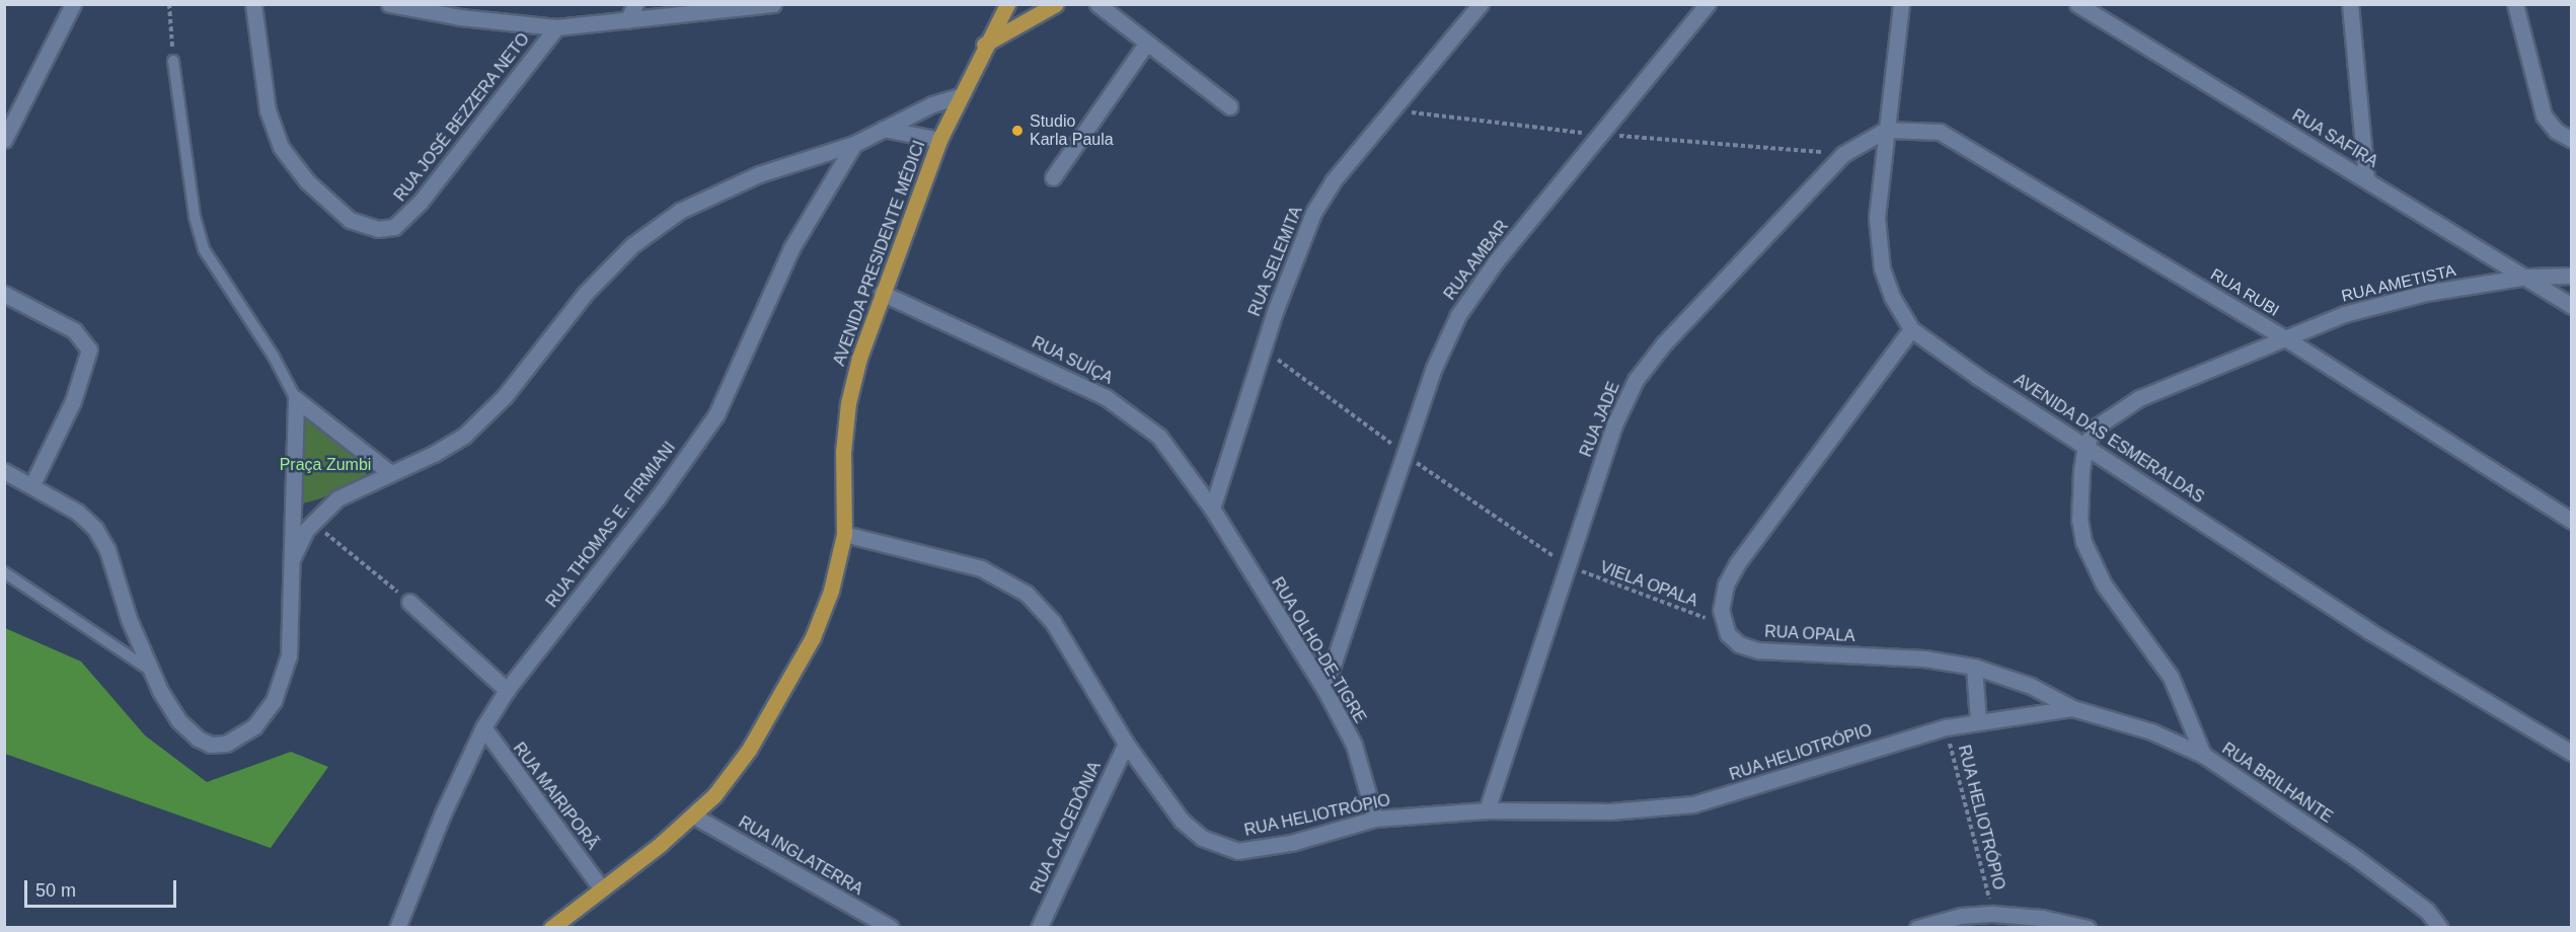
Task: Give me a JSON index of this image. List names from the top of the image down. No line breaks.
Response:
{"streets":{"main road":["AVENIDA PRESIDENTE MÉDICI"],"street":["RUA JOSÉ BEZZERA NETO","RUA SAFIRA","RUA AMBAR","RUA SELEMITA","RUA AMETISTA","RUA RUBI","RUA SUÍÇA","RUA JADE","AVENIDA DAS ESMERALDAS","RUA THOMAS E. FIRMIANI","RUA OPALA","RUA OLHO-DE-TIGRE","RUA HELIOTRÓPIO","RUA BRILHANTE","RUA MAIRIPORÃ","RUA CALCEDÔNIA","RUA INGLATERRA"],"path":["VIELA OPALA"]},"crossings":[["RUA SAFIRA","RUA AMETISTA"],["AVENIDA PRESIDENTE MÉDICI","RUA SUÍÇA"],["AVENIDA PRESIDENTE MÉDICI","RUA HELIOTRÓPIO"],["AVENIDA PRESIDENTE MÉDICI","RUA MAIRIPORÃ"],["AVENIDA PRESIDENTE MÉDICI","RUA INGLATERRA"],["RUA AMBAR","RUA OLHO-DE-TIGRE"],["RUA SELEMITA","RUA SUÍÇA"],["RUA SELEMITA","RUA OLHO-DE-TIGRE"],["RUA AMETISTA","RUA RUBI"],["RUA AMETISTA","AVENIDA DAS ESMERALDAS"],["RUA RUBI","RUA JADE"],["RUA RUBI","AVENIDA DAS ESMERALDAS"],["RUA SUÍÇA","RUA OLHO-DE-TIGRE"],["RUA JADE","AVENIDA DAS ESMERALDAS"],["RUA JADE","VIELA OPALA"],["RUA JADE","RUA HELIOTRÓPIO"],["RUA THOMAS E. FIRMIANI","RUA MAIRIPORÃ"],["VIELA OPALA","RUA OPALA"],["RUA OPALA","RUA HELIOTRÓPIO"],["RUA OPALA","RUA BRILHANTE"],["RUA OLHO-DE-TIGRE","RUA HELIOTRÓPIO"],["RUA HELIOTRÓPIO","RUA BRILHANTE"],["RUA HELIOTRÓPIO","RUA CALCEDÔNIA"]],"parks":["Praça Zumbi"],"places":["Studio Karla Paula"],"scale_bar":"50 m"}
